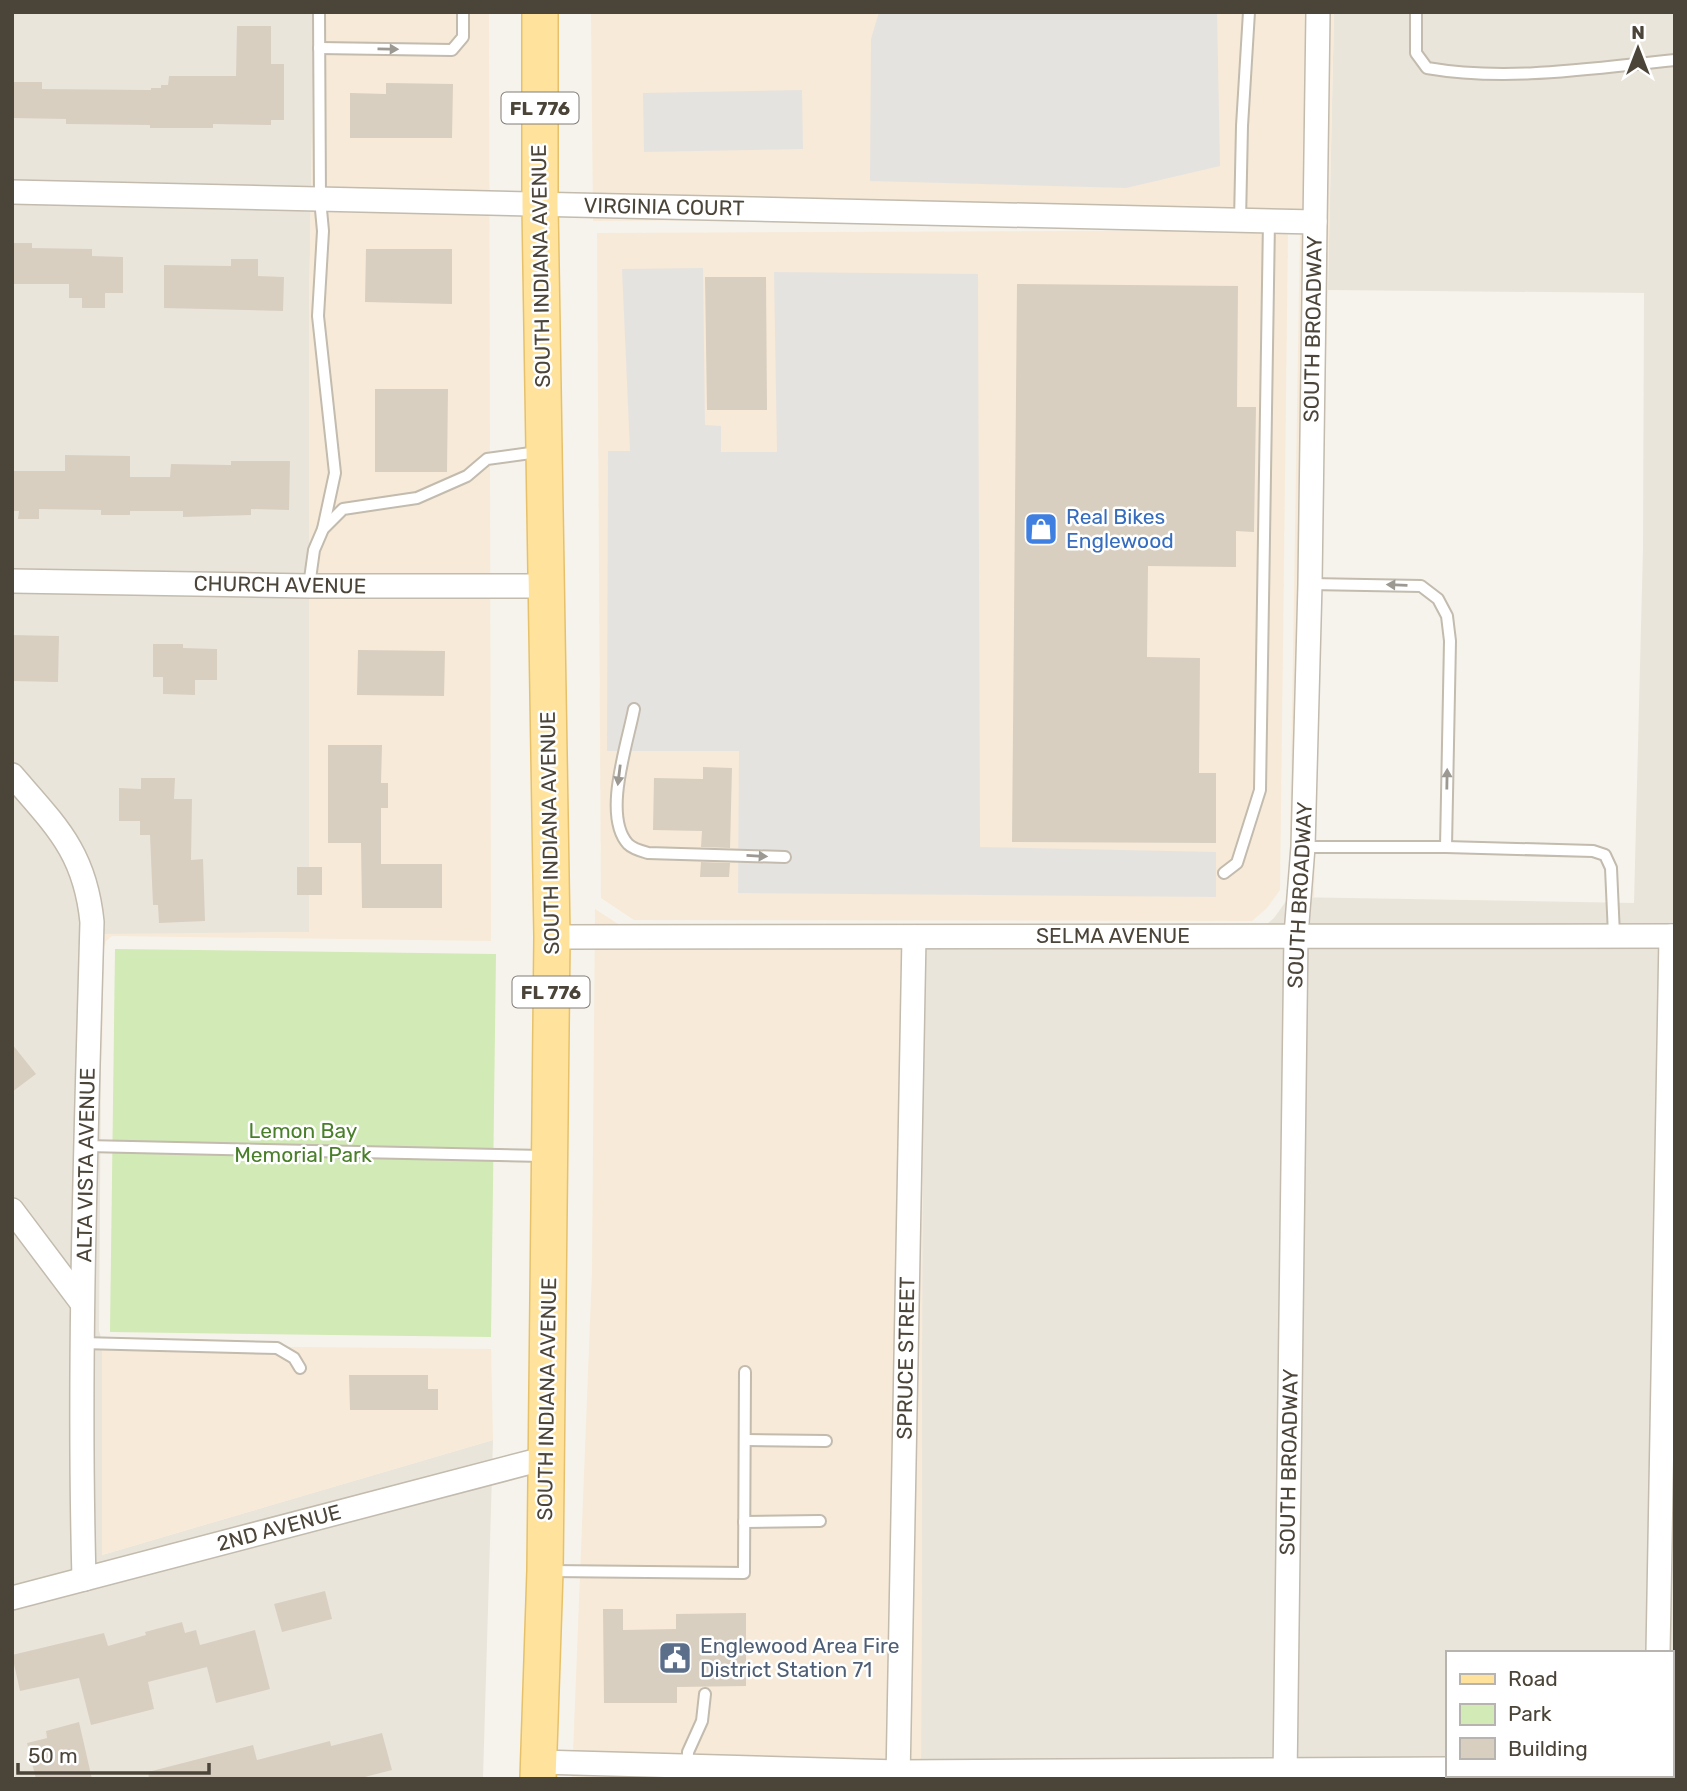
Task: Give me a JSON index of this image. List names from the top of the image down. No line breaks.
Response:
{"streets":{"main road":["FL 776","SOUTH INDIANA AVENUE"],"street":["VIRGINIA COURT","SOUTH BROADWAY","CHURCH AVENUE","SELMA AVENUE","ALTA VISTA AVENUE","SPRUCE STREET","2ND AVENUE"]},"crossings":[["VIRGINIA COURT","SOUTH INDIANA AVENUE"],["VIRGINIA COURT","SOUTH BROADWAY"],["SOUTH INDIANA AVENUE","CHURCH AVENUE"],["SOUTH INDIANA AVENUE","SELMA AVENUE"],["SOUTH INDIANA AVENUE","2ND AVENUE"],["SOUTH BROADWAY","SELMA AVENUE"],["SELMA AVENUE","SPRUCE STREET"],["ALTA VISTA AVENUE","2ND AVENUE"]],"parks":["Lemon Bay Memorial Park"],"places":{"shop":["Real Bikes Englewood"],"public building":["Englewood Area Fire District Station 71"]},"legend":["Road","Park","Building"],"scale_bar":"50 m","north":"top"}
